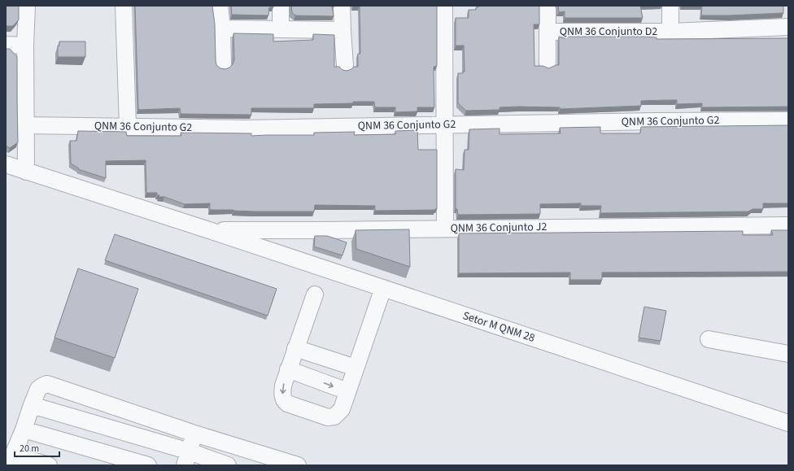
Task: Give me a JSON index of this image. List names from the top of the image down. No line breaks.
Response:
{"streets":{"street":["QNM 36 Conjunto D2","QNM 36 Conjunto G2","QNM 36 Conjunto J2","Setor M QNM 28"]},"crossings":[["QNM 36 Conjunto J2","Setor M QNM 28"]],"scale_bar":"20 m"}
